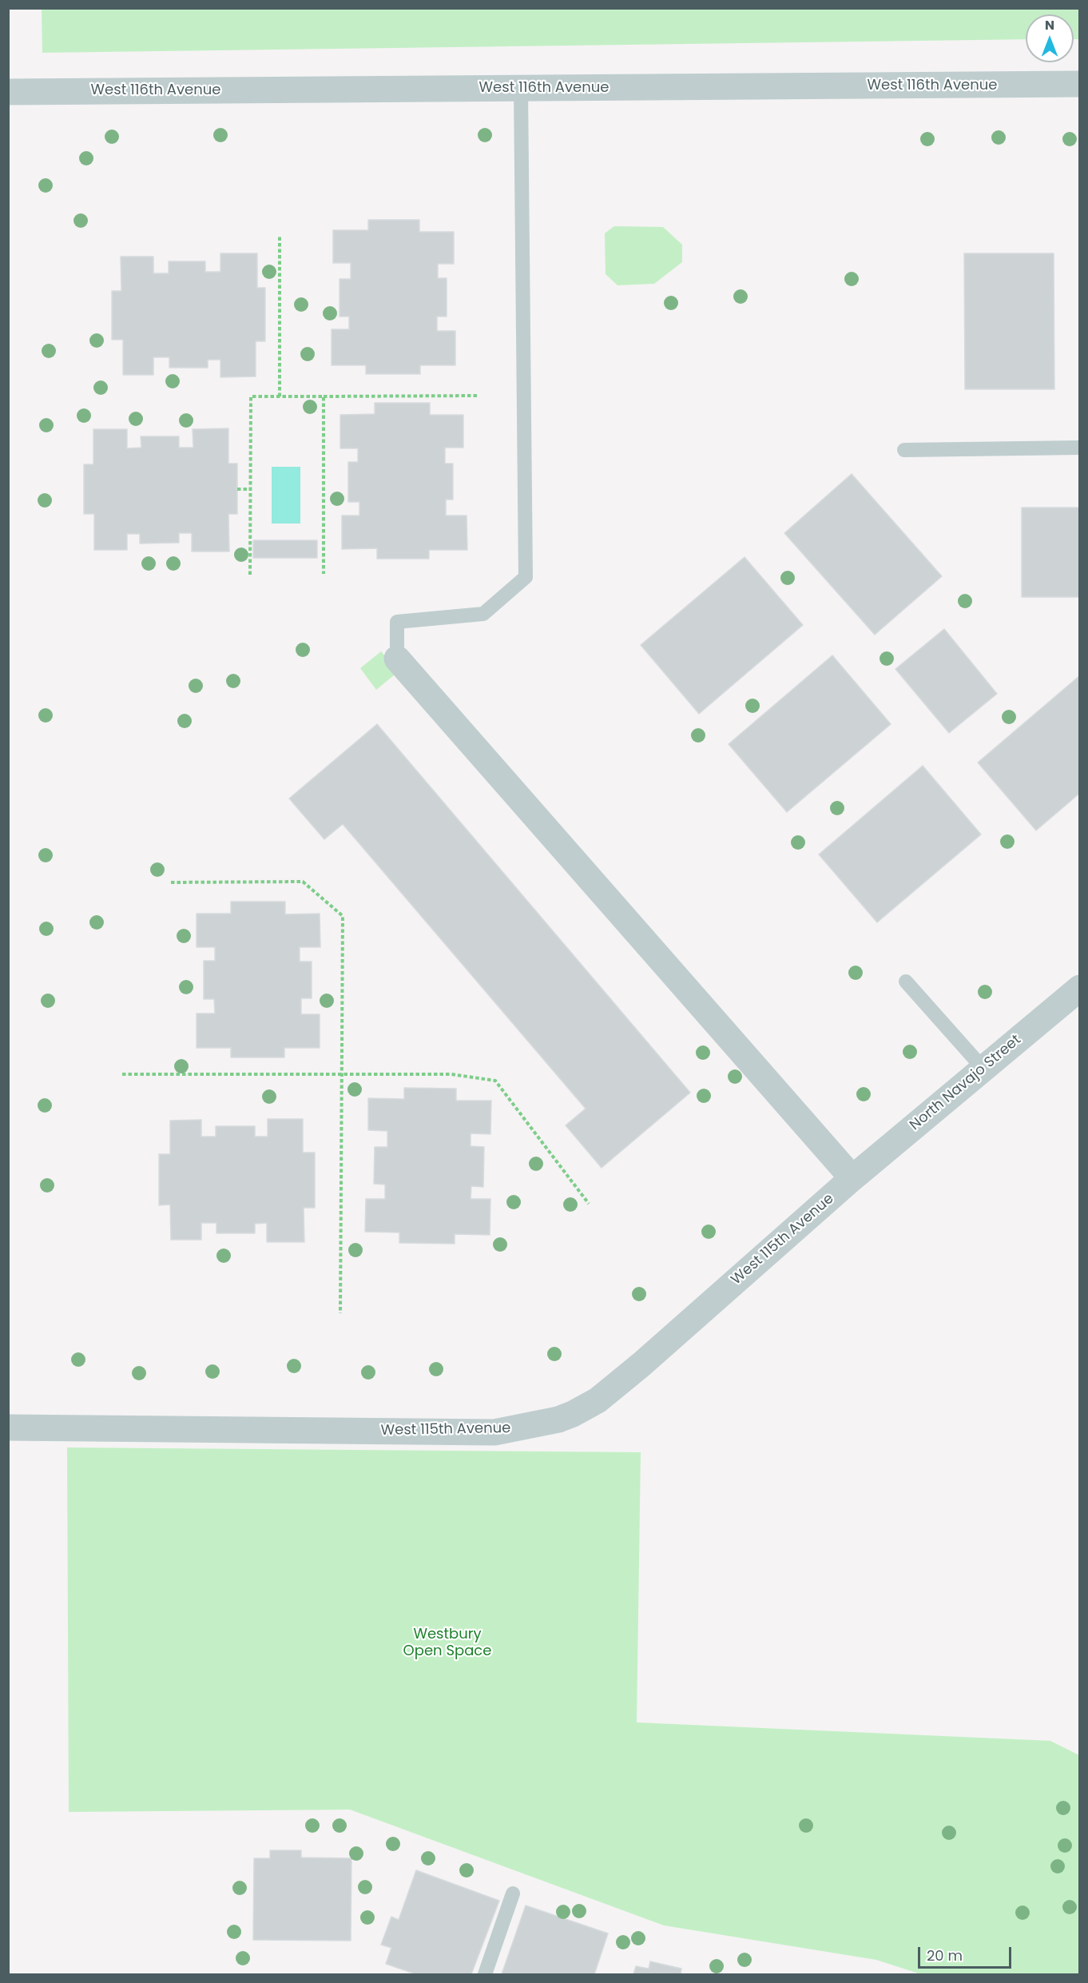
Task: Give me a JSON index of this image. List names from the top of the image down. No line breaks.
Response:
{"streets":{"street":["West 116th Avenue","North Navajo Street","West 115th Avenue"]},"crossings":[["North Navajo Street","West 115th Avenue"]],"parks":["Westbury Open Space"],"scale_bar":"20 m","north":"top"}
